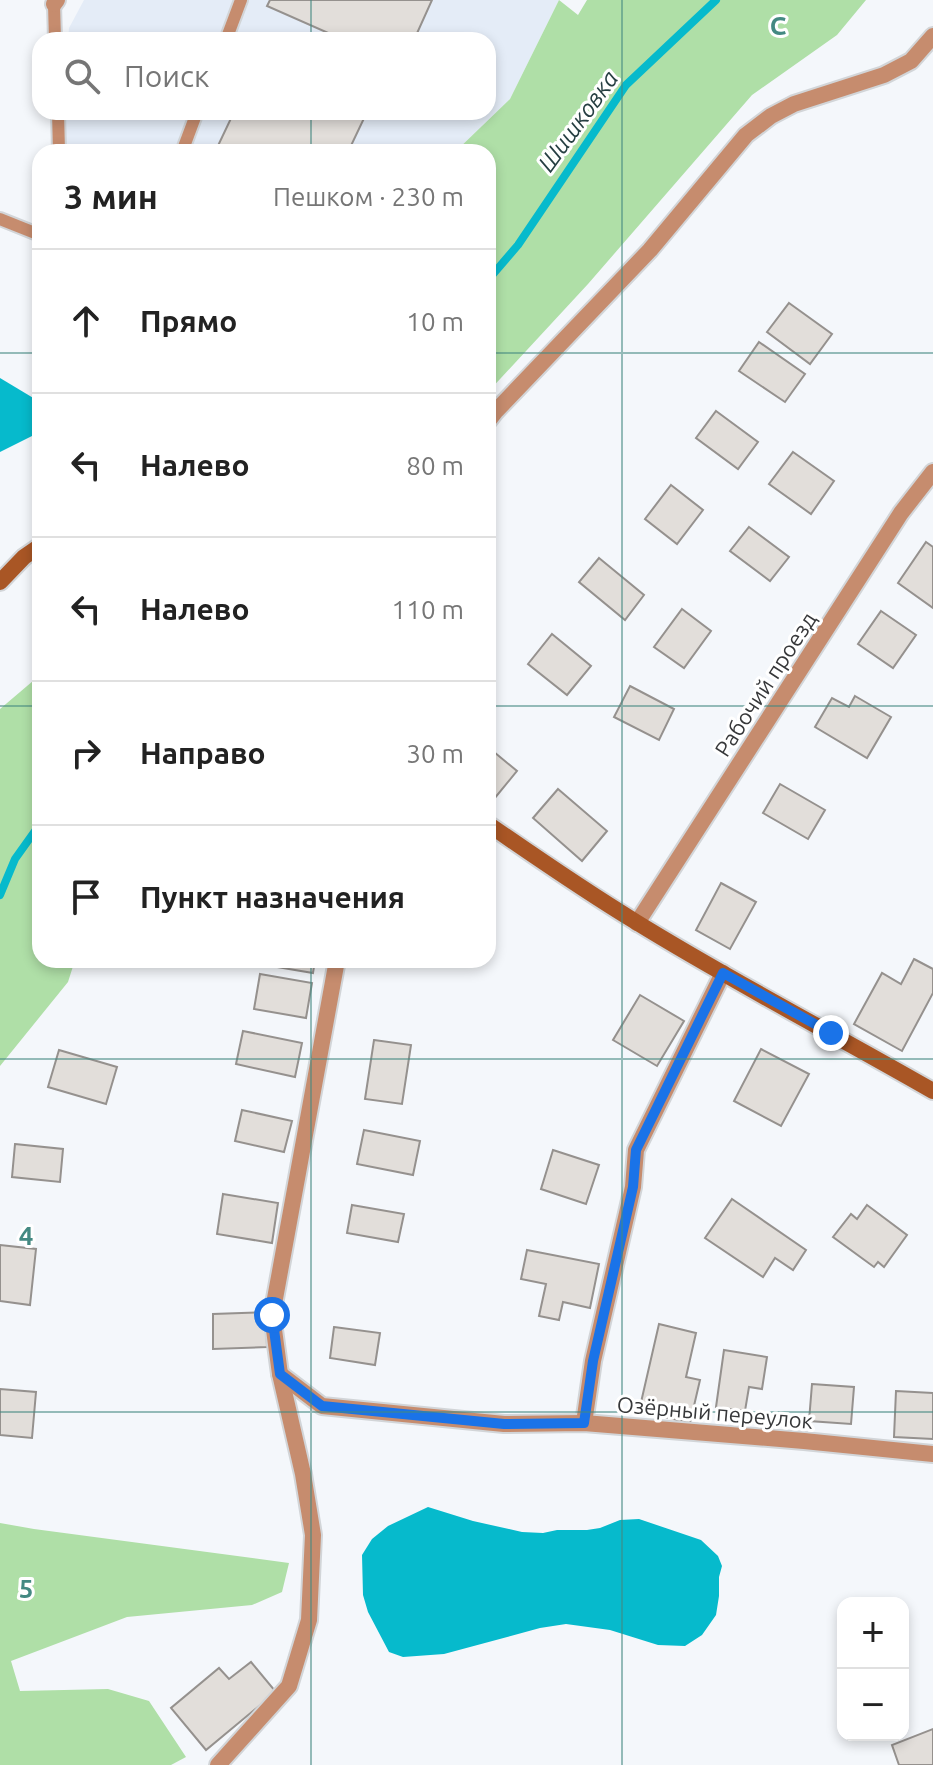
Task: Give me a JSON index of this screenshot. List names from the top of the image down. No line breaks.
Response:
{"streets":{"street":["Рабочий проезд","Озёрный переулок"]},"water":["Шишковка"],"page":{"search":"Поиск","heading":["3 мин","Пешком · 230 m"],"list":[["Прямо","10 m"],["Налево","80 m"],["Налево","110 m"],["Направо","30 m"],"Пункт назначения"],"map_buttons":["+","−"]},"grid":{"columns":["C"],"rows":["4","5"]}}
